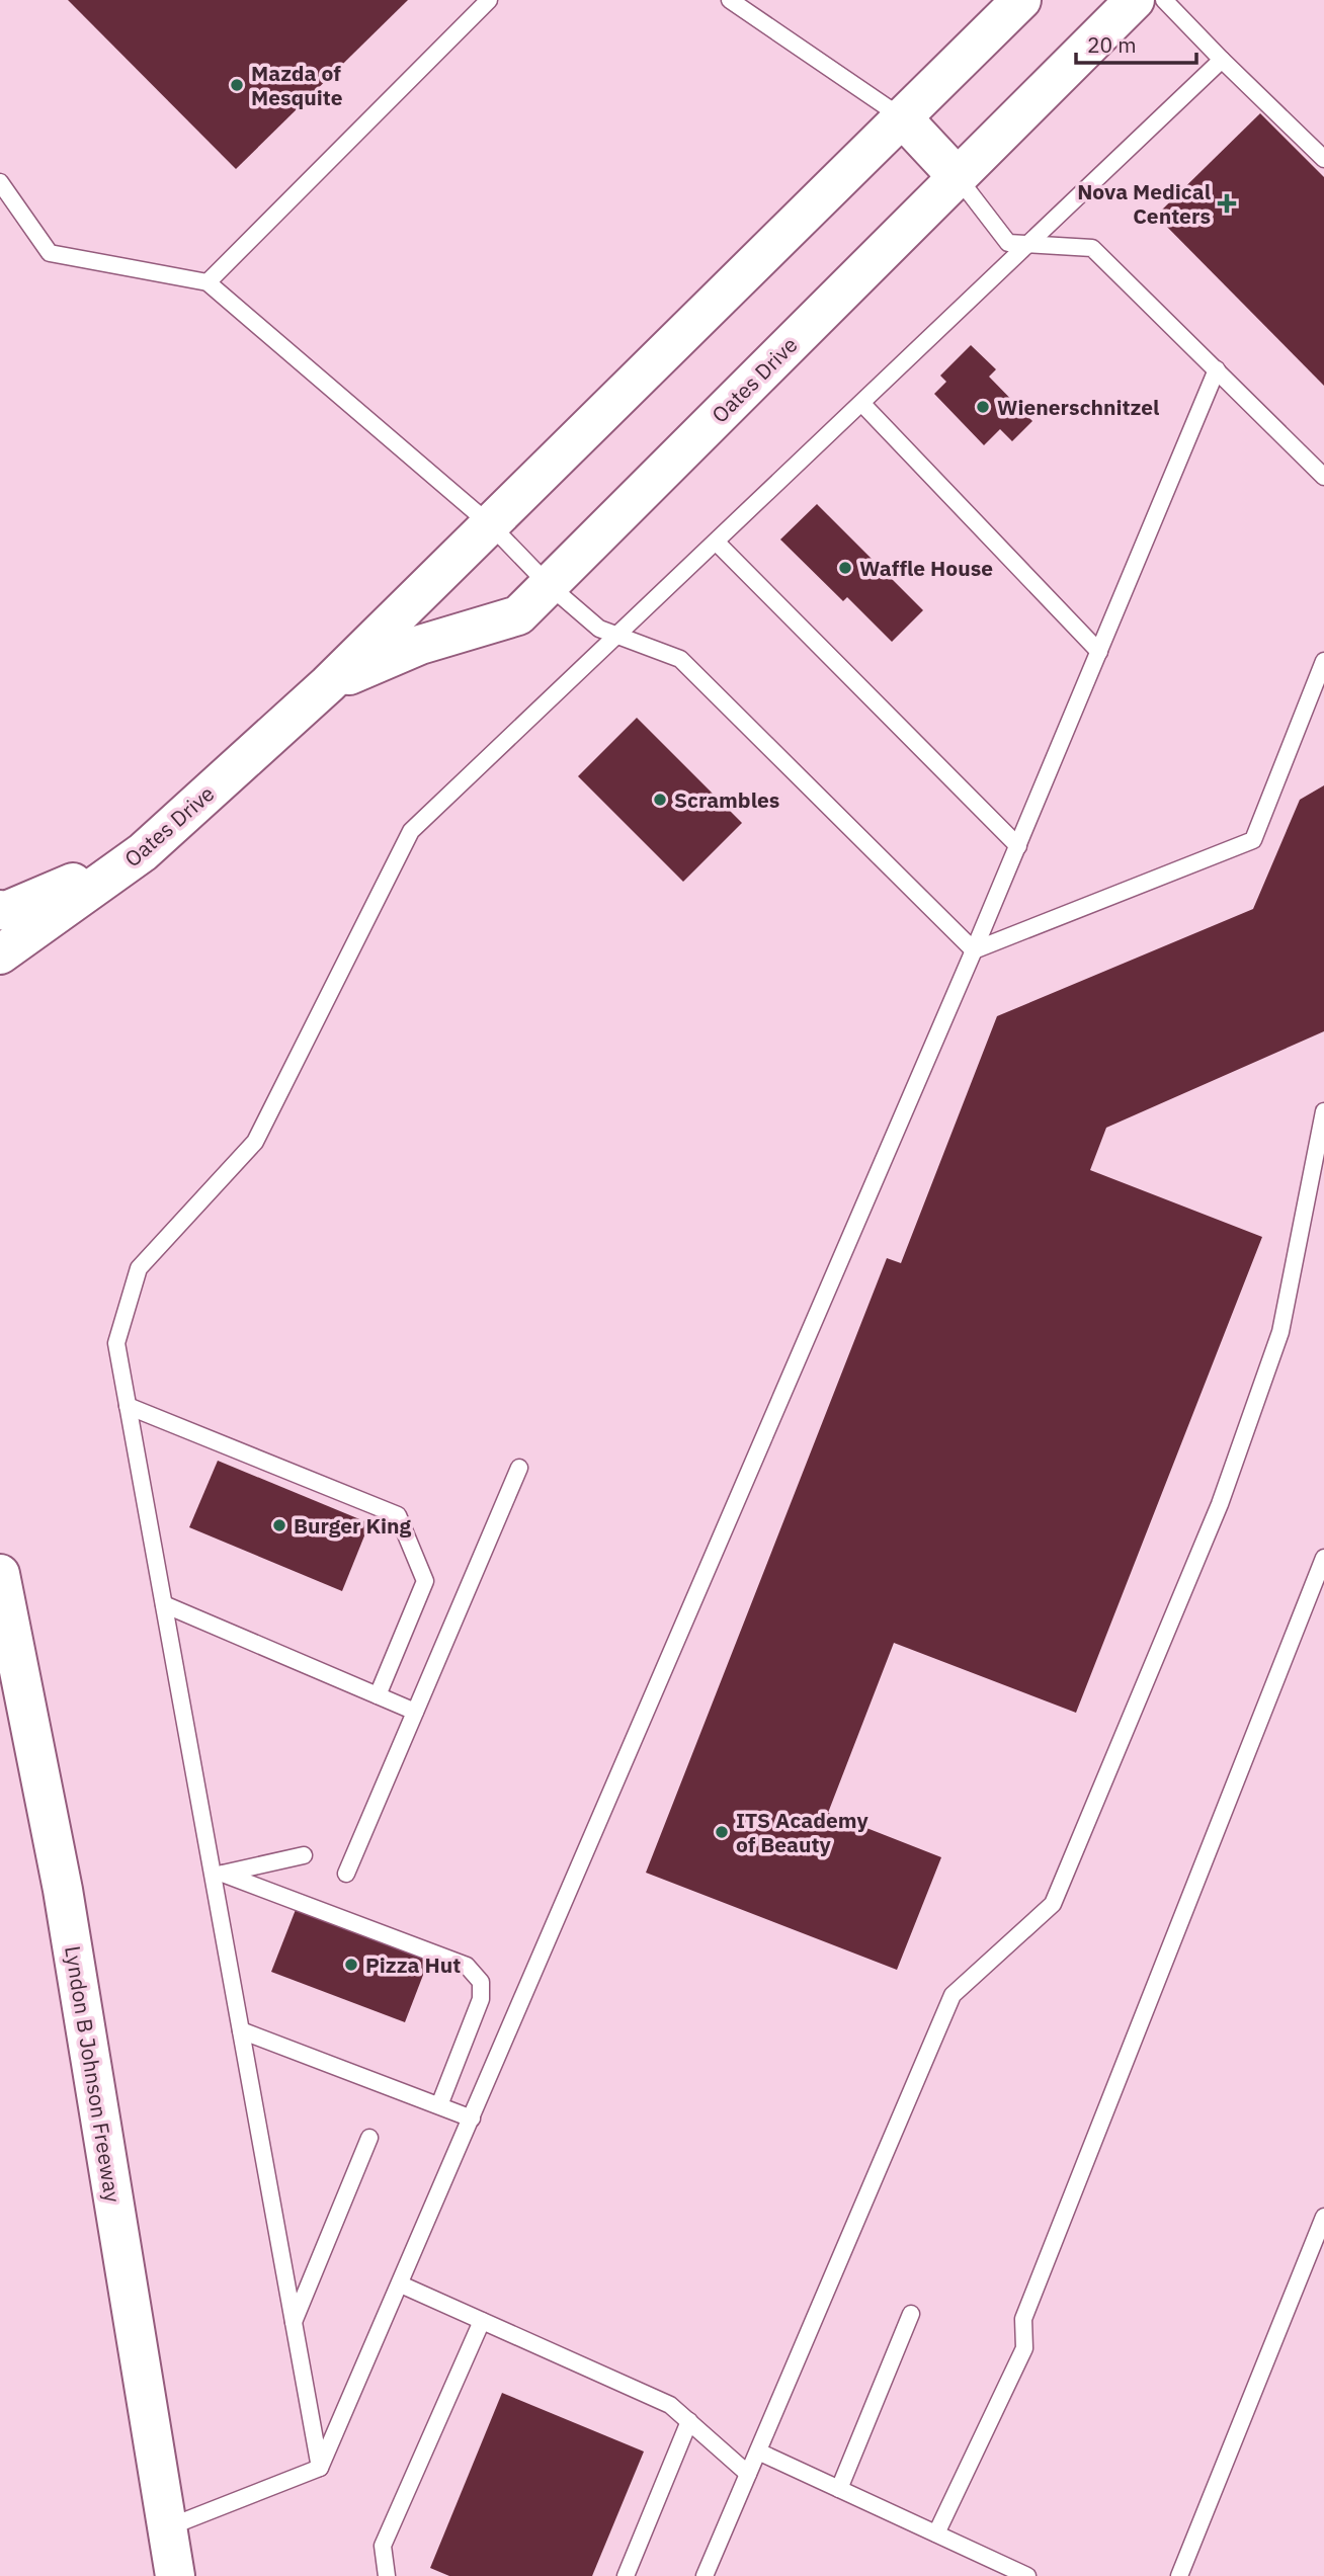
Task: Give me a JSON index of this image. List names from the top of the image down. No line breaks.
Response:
{"streets":{"main road":["Oates Drive","Lyndon B Johnson Freeway"]},"places":{"other":["Mazda of Mesquite","Wienerschnitzel","Waffle House","Scrambles","Burger King","ITS Academy of Beauty","Pizza Hut"],"health":["Nova Medical Centers"]},"scale_bar":"20 m"}
